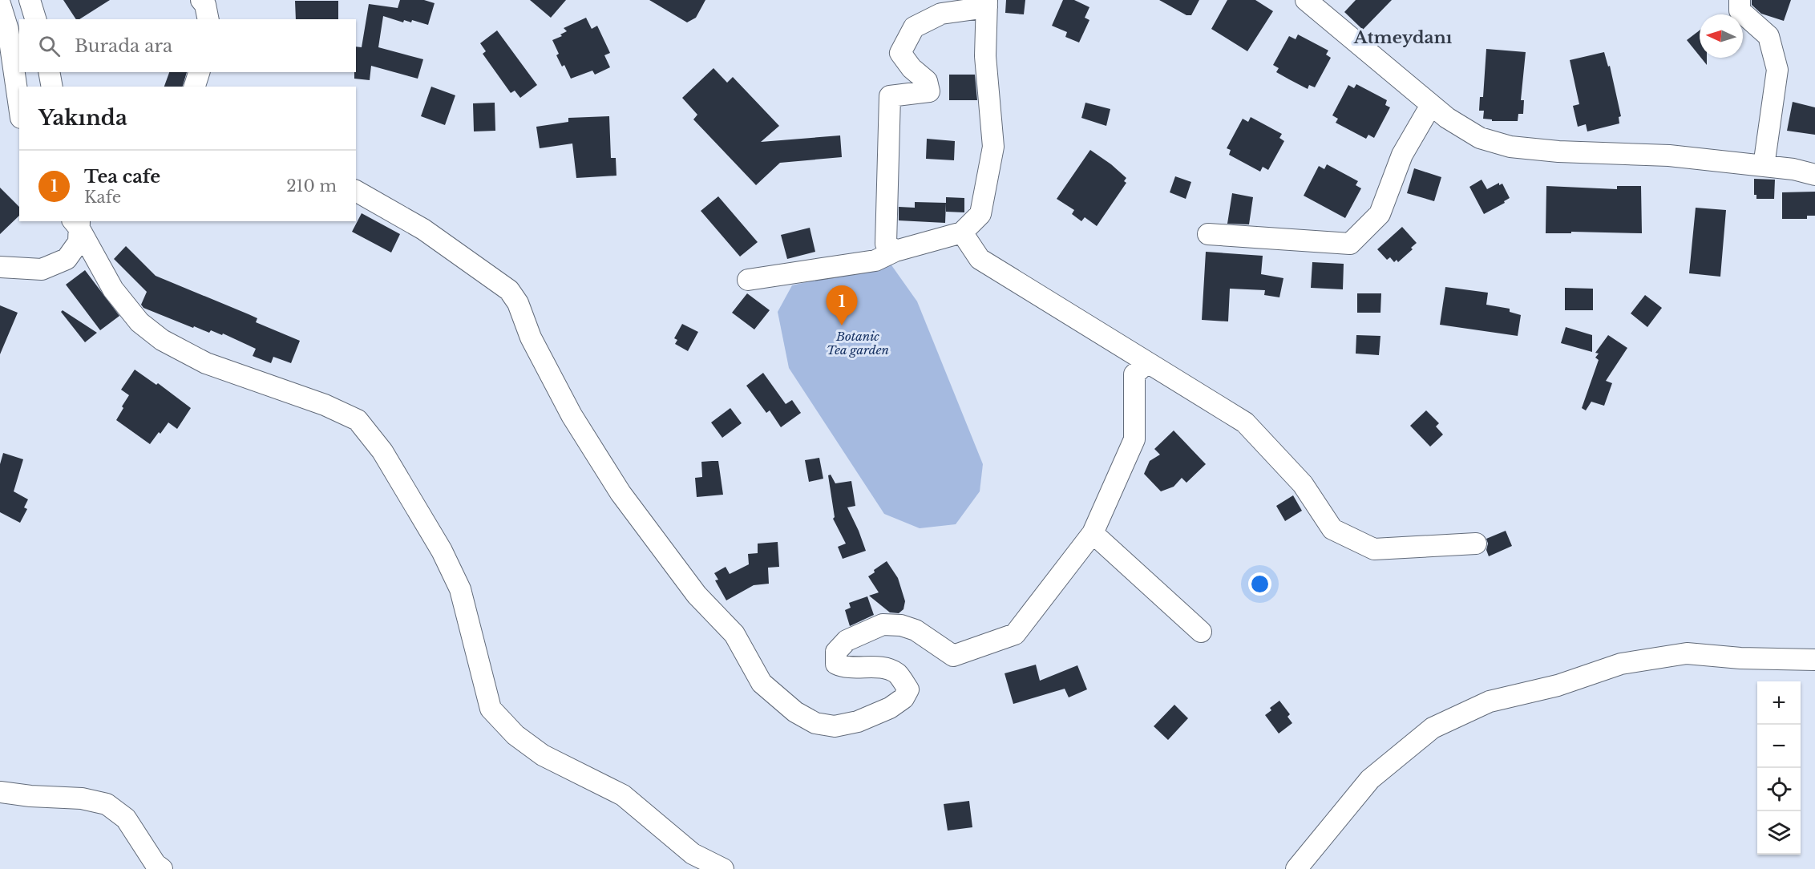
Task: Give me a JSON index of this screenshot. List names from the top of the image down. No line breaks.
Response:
{"districts":["Atmeydanı"],"parks":["Botanic Tea garden"],"north":"left","page":{"search":"Burada ara","heading":"Yakında","list":[{"mark":"1","name":"Tea cafe","note":"Kafe","value":"210 m"}],"pins":"1","map_buttons":["+","−"]}}
